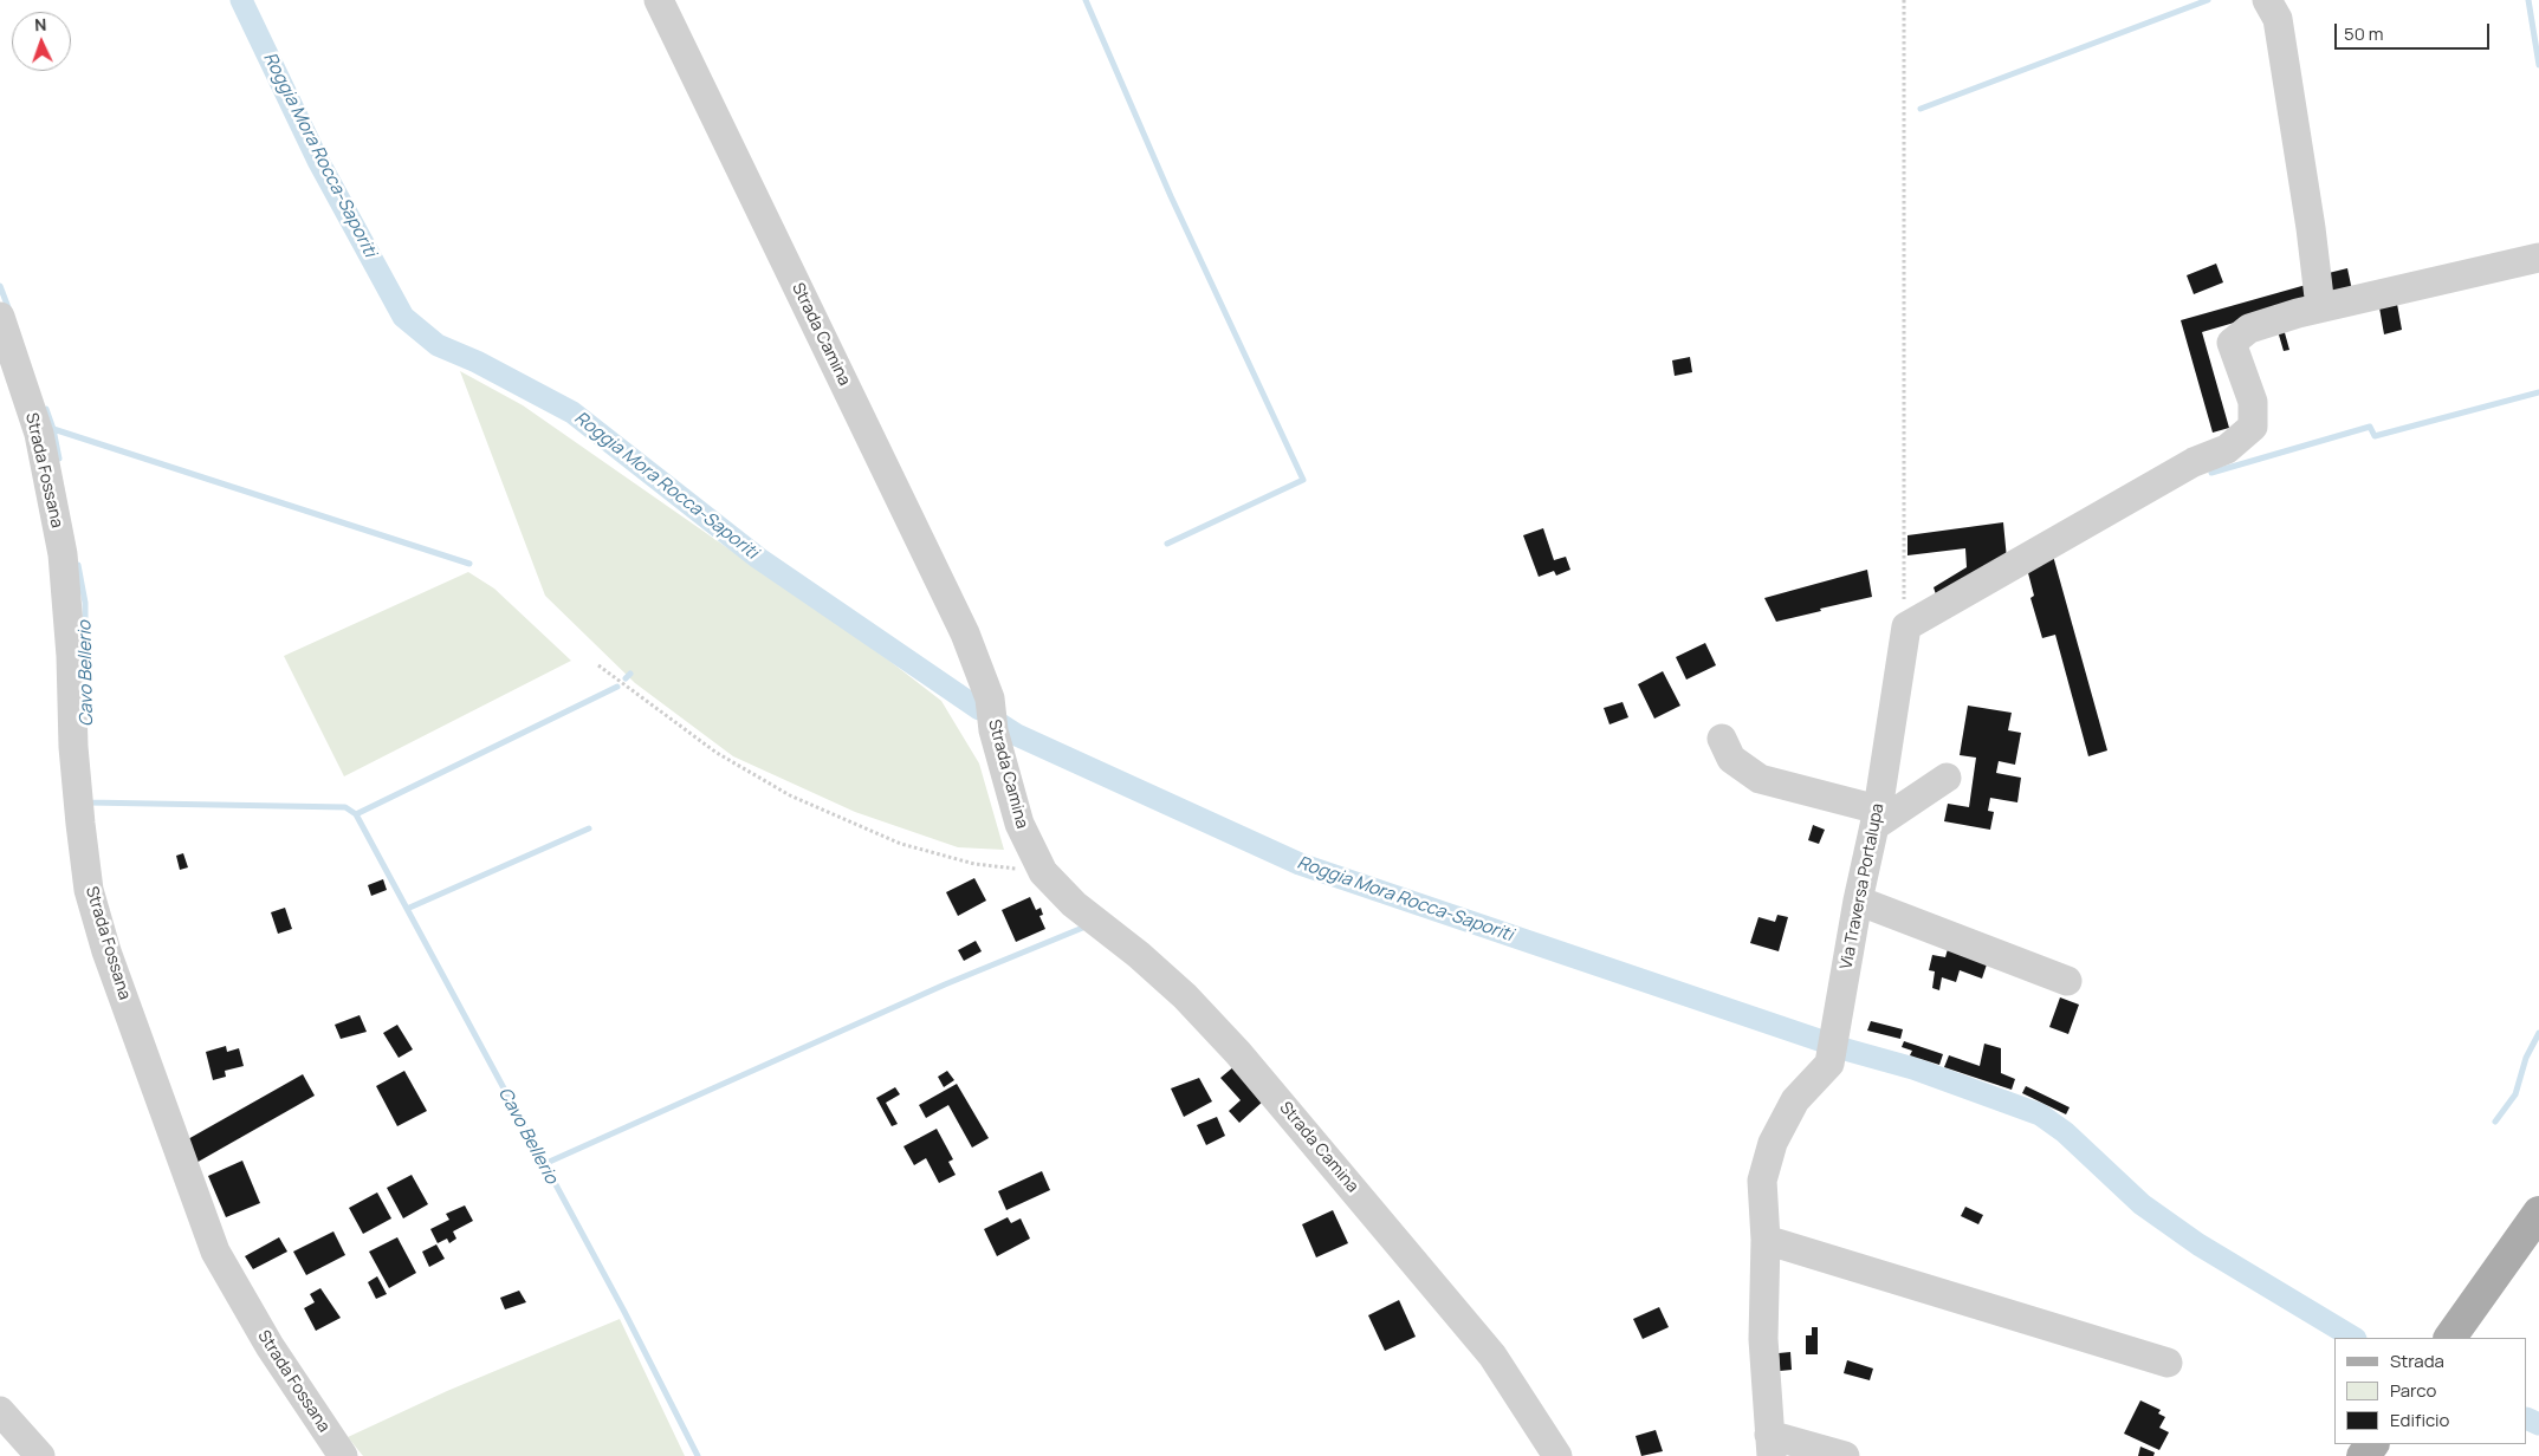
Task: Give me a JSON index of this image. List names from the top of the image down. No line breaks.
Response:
{"streets":{"street":["Strada Camina","Strada Fossana","Via Traversa Portalupa"]},"water":["Roggia Mora Rocca-Saporiti","Cavo Bellerio"],"legend":["Strada","Parco","Edificio"],"scale_bar":"50 m","north":"top"}
